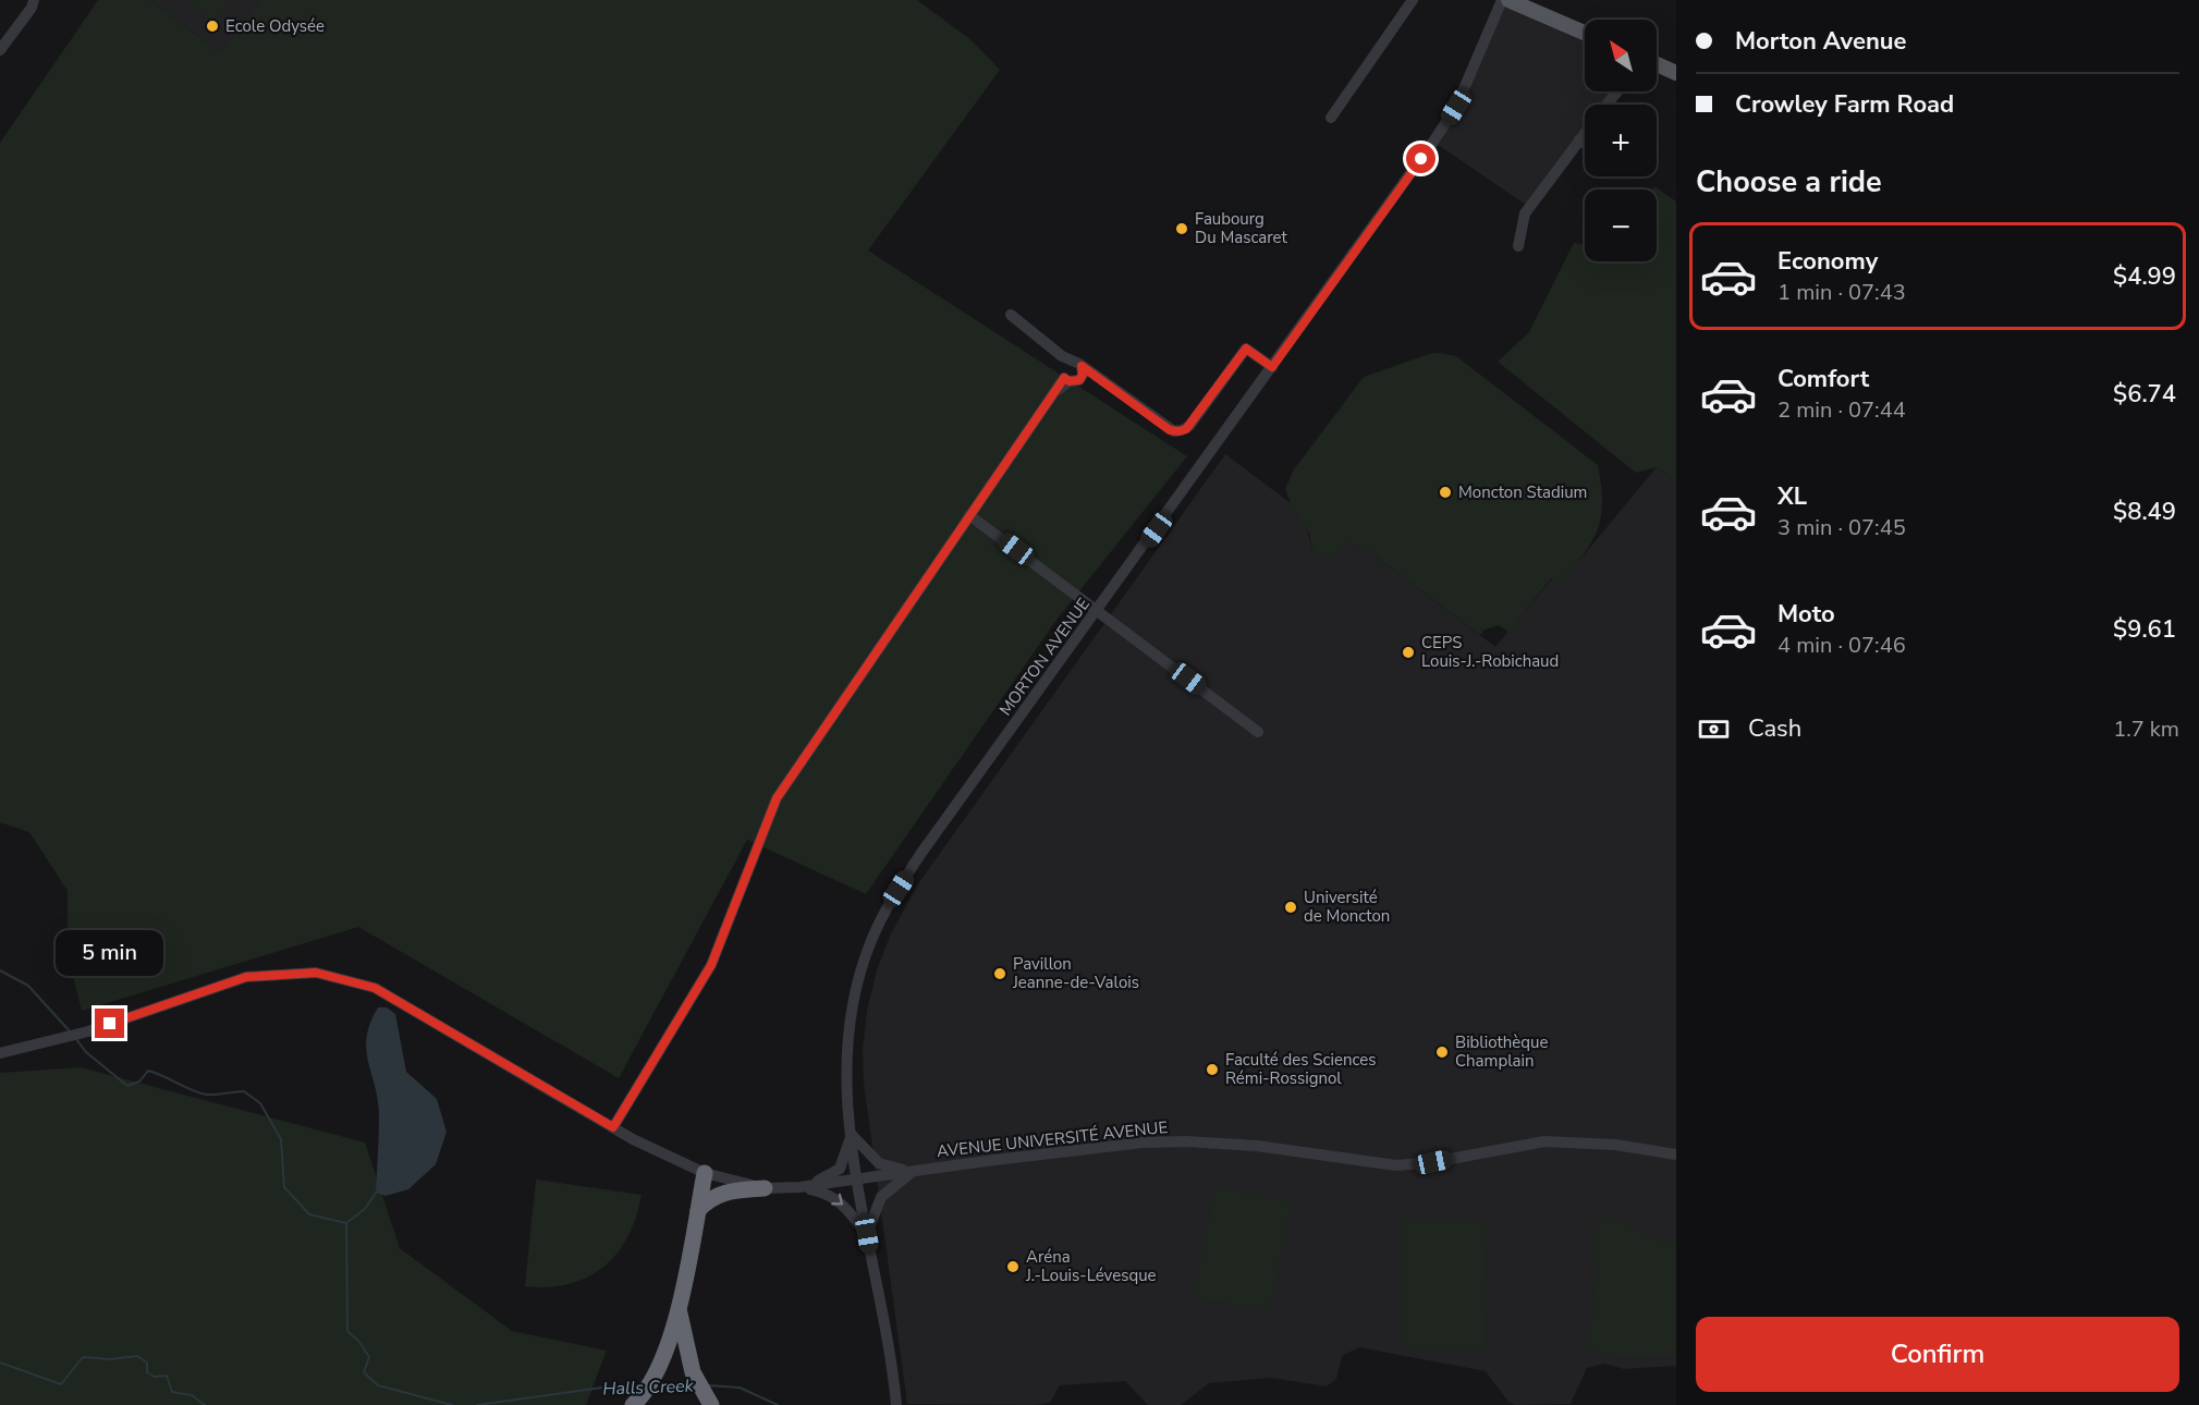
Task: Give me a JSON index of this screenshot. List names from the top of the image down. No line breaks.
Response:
{"streets":{"street":["MORTON AVENUE","AVENUE UNIVERSITÉ AVENUE"]},"crossings":[["MORTON AVENUE","AVENUE UNIVERSITÉ AVENUE"]],"water":["Halls Creek"],"places":["Ecole Odysée","Faubourg Du Mascaret","Moncton Stadium","CEPS Louis-J.-Robichaud","Université de Moncton","Pavillon Jeanne-de-Valois","Bibliothèque Champlain","Faculté des Sciences Rémi-Rossignol","Aréna J.-Louis-Lévesque"],"north":"top left","page":{"banner":["Morton Avenue","Crowley Farm Road"],"map_buttons":["+","−"],"heading":"Choose a ride","list":[{"name":"Economy","note":"1 min · 07:43","value":"$4.99"},{"name":"Comfort","note":"2 min · 07:44","value":"$6.74"},{"name":"XL","note":"3 min · 07:45","value":"$8.49"},{"name":"Moto","note":"4 min · 07:46","value":"$9.61"}],"pay":["Cash","1.7 km"],"bubble":"5 min","buttons":"Confirm"}}
